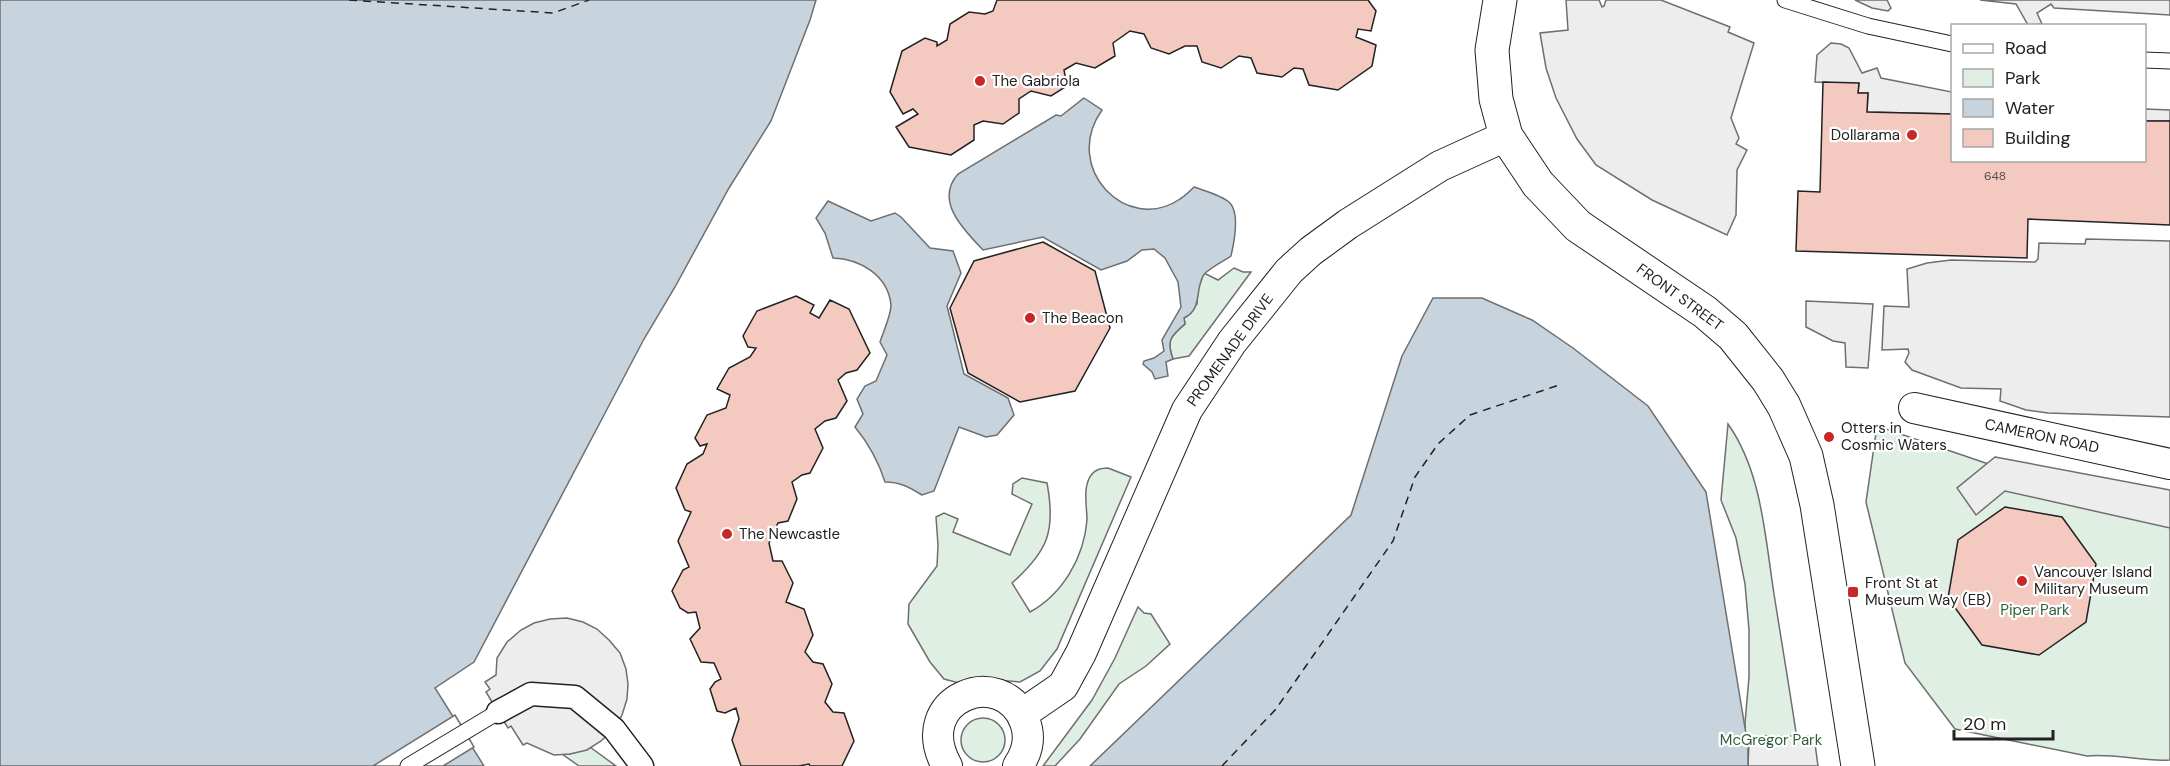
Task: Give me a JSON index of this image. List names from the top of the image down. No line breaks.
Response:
{"streets":{"street":["FRONT STREET","PROMENADE DRIVE","CAMERON ROAD"]},"crossings":[["FRONT STREET","PROMENADE DRIVE"]],"parks":["Piper Park","McGregor Park"],"places":{"other":["The Gabriola","Dollarama","The Beacon","Otters in Cosmic Waters","The Newcastle","Vancouver Island Military Museum"],"transit":["Front St at Museum Way (EB)"]},"house_numbers":["648"],"legend":["Road","Park","Water","Building"],"scale_bar":"20 m"}
